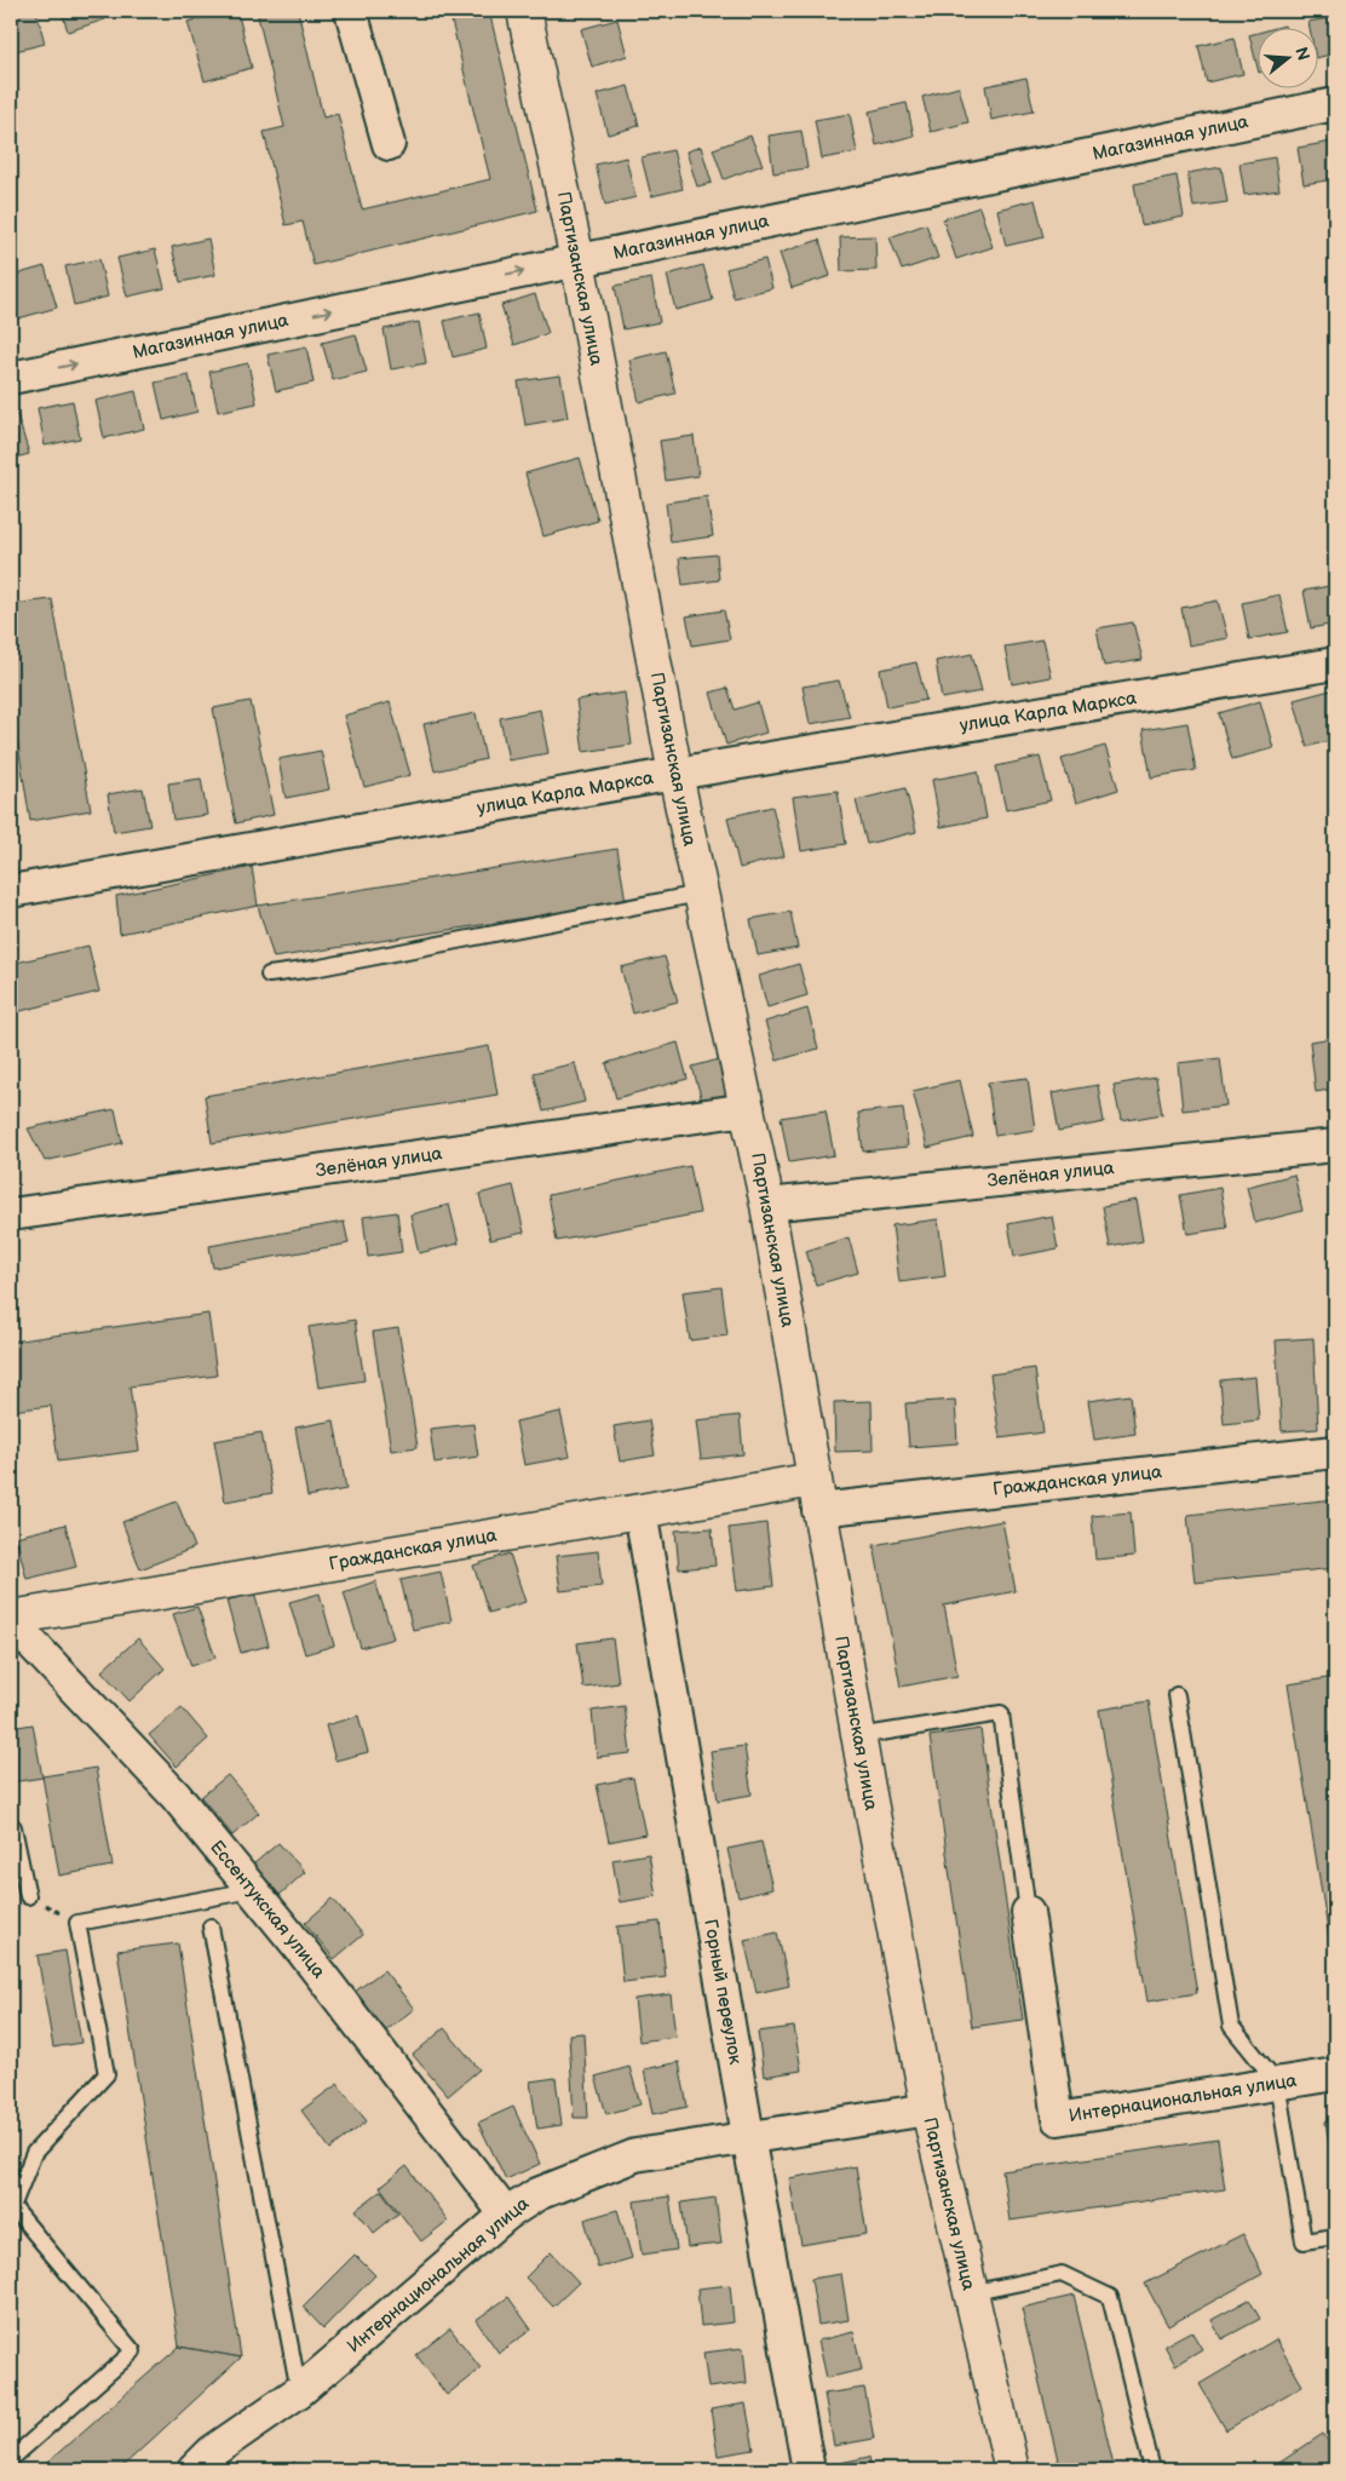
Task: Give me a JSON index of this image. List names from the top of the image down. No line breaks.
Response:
{"streets":{"street":["Магазинная улица","Партизанская улица","улица Карла Маркса","Зелёная улица","Гражданская улица","Ессентукская улица","Горный переулок","Интернациональная улица"]},"crossings":[["Магазинная улица","Партизанская улица"],["Партизанская улица","улица Карла Маркса"],["Партизанская улица","Зелёная улица"],["Партизанская улица","Гражданская улица"],["Партизанская улица","Интернациональная улица"],["Гражданская улица","Ессентукская улица"],["Гражданская улица","Горный переулок"],["Ессентукская улица","Интернациональная улица"],["Горный переулок","Интернациональная улица"]],"one_way":["Магазинная улица"],"north":"right"}
